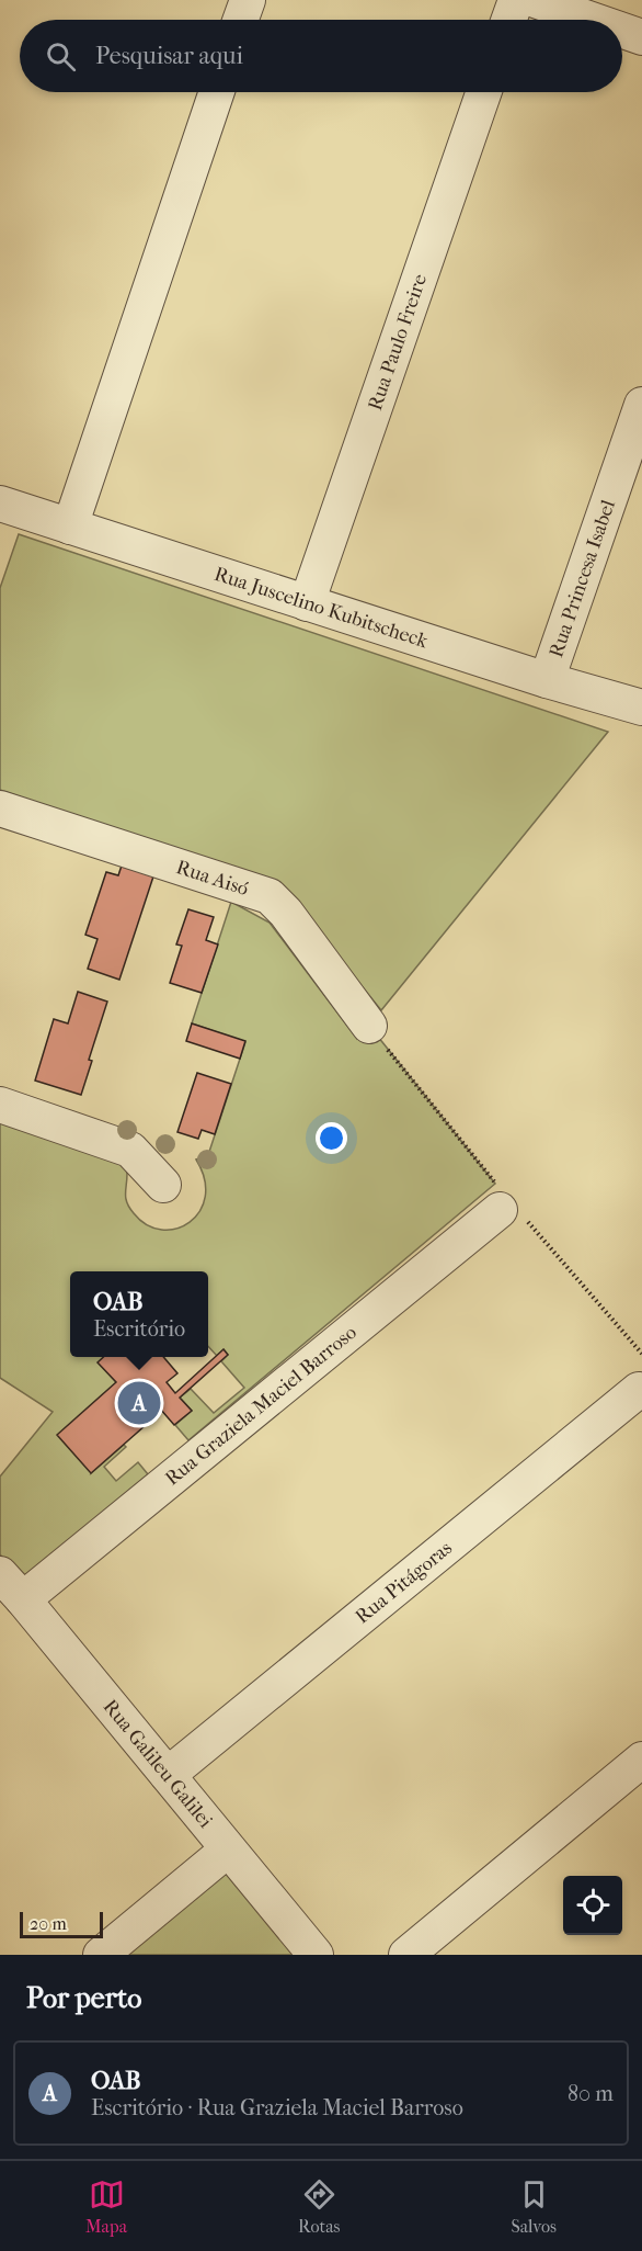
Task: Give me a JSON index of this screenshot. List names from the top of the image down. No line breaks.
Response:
{"streets":{"street":["Rua Paulo Freire","Rua Princesa Isabel","Rua Juscelino Kubitscheck","Rua Aisó","Rua Graziela Maciel Barroso","Rua Pitágoras","Rua Galileu Galilei"]},"crossings":[["Rua Paulo Freire","Rua Juscelino Kubitscheck"],["Rua Princesa Isabel","Rua Juscelino Kubitscheck"],["Rua Graziela Maciel Barroso","Rua Galileu Galilei"],["Rua Pitágoras","Rua Galileu Galilei"]],"scale_bar":"20 m","page":{"search":"Pesquisar aqui","popup":["OAB","Escritório"],"pins":"A","scale":"20 m","heading":"Por perto","list":[{"mark":"A","name":"OAB","note":"Escritório · Rua Graziela Maciel Barroso","value":"80 m"}],"nav":["Mapa","Rotas","Salvos"]}}
